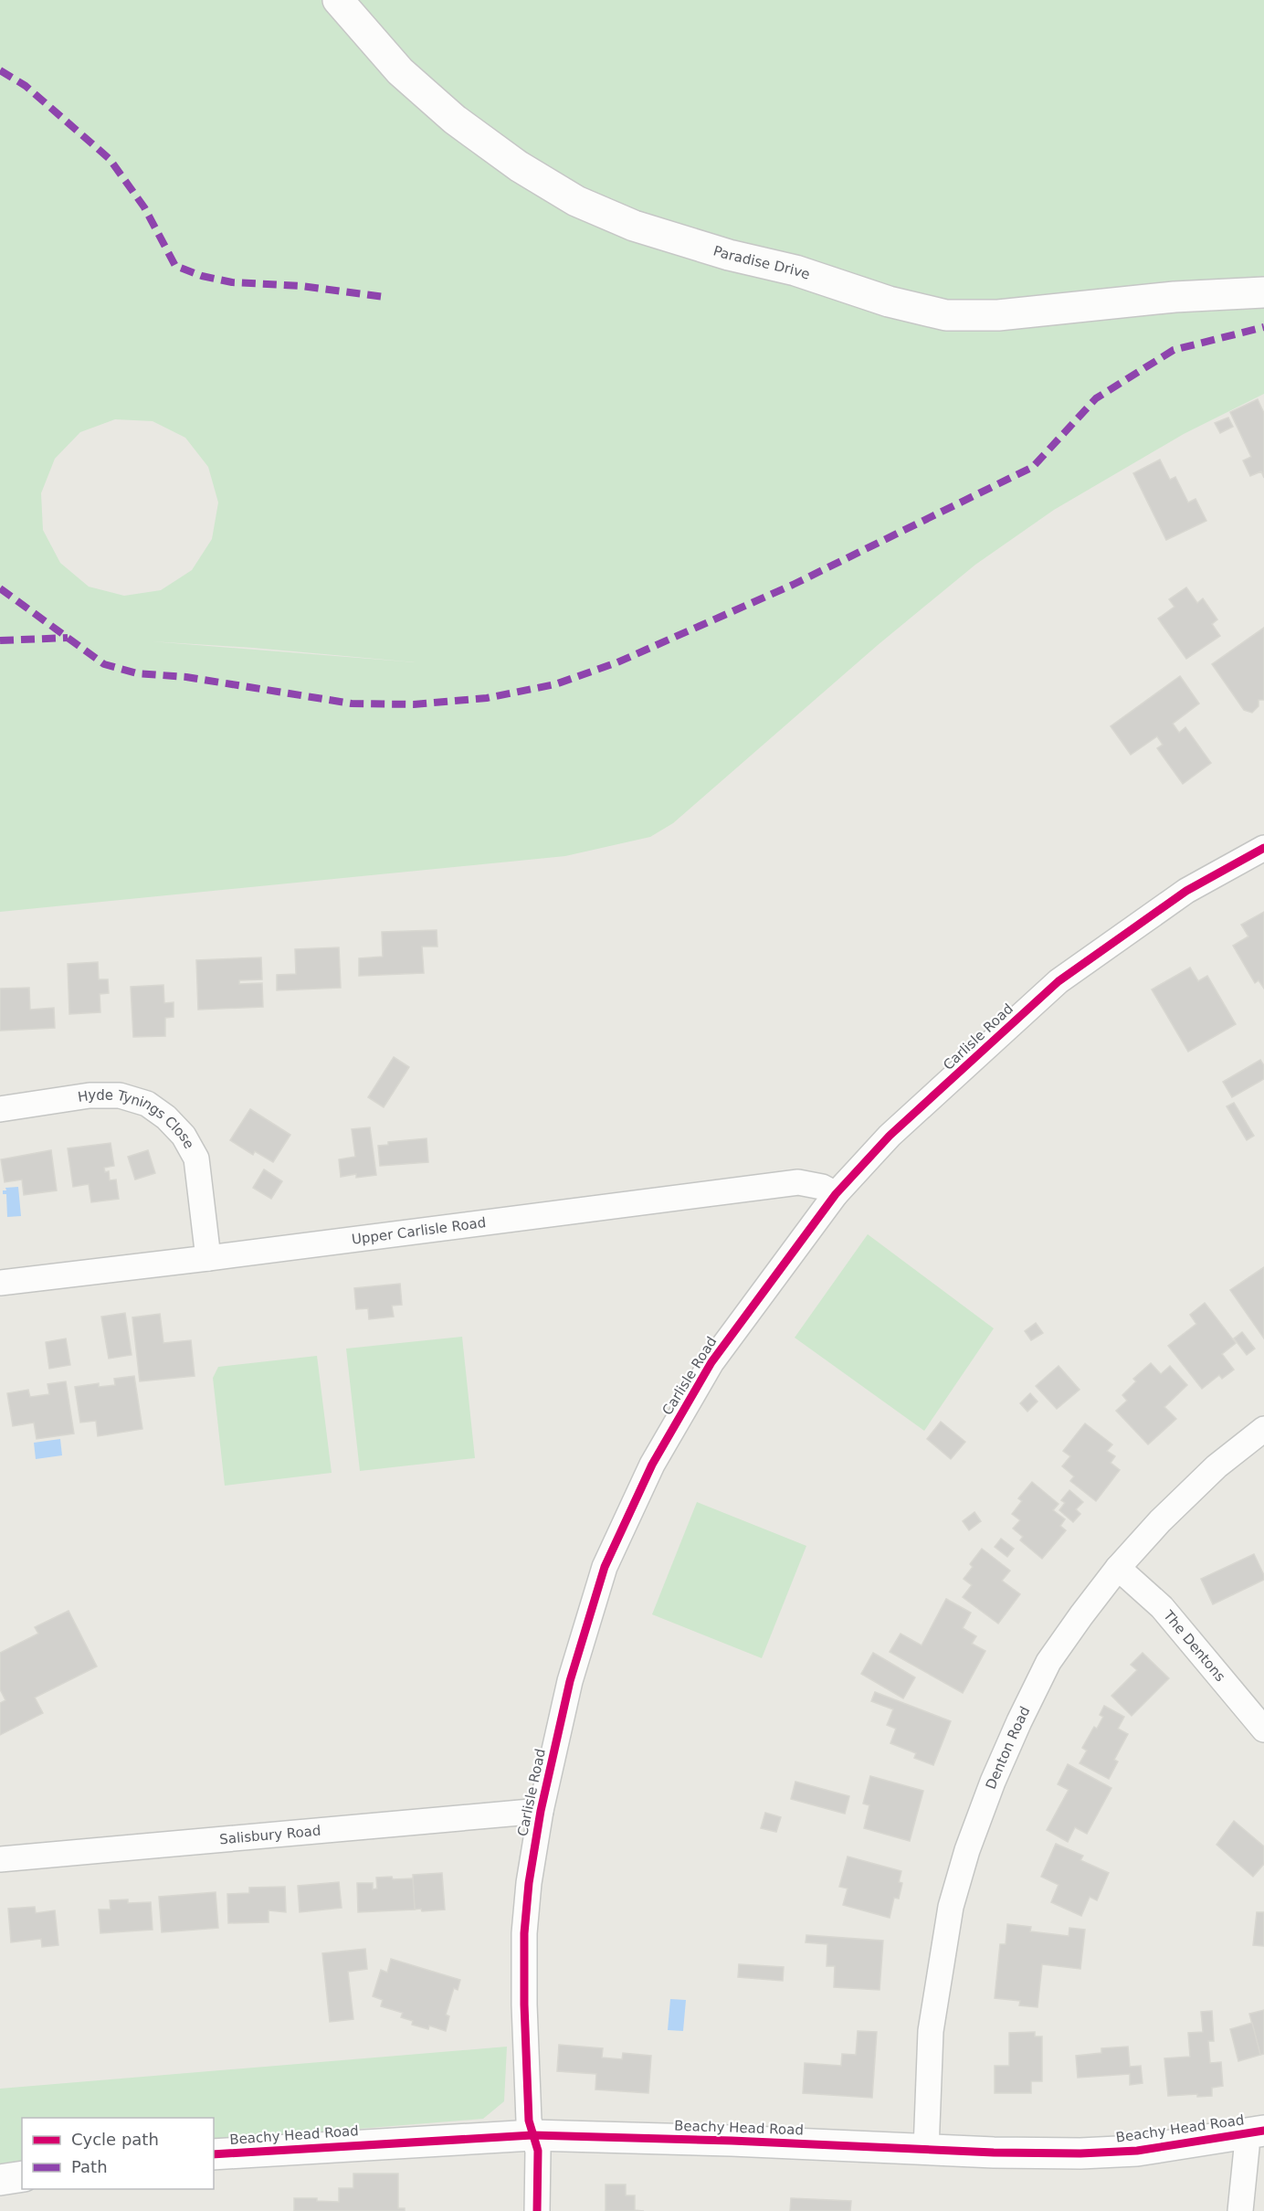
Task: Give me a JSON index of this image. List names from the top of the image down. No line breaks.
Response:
{"streets":{"street":["Paradise Drive","Carlisle Road","Hyde Tynings Close","Upper Carlisle Road","The Dentons","Denton Road","Salisbury Road","Beachy Head Road"]},"crossings":[["Carlisle Road","Upper Carlisle Road"],["Carlisle Road","Salisbury Road"],["Carlisle Road","Beachy Head Road"],["Hyde Tynings Close","Upper Carlisle Road"],["The Dentons","Denton Road"],["Denton Road","Beachy Head Road"]],"legend":["Cycle path","Path"]}
